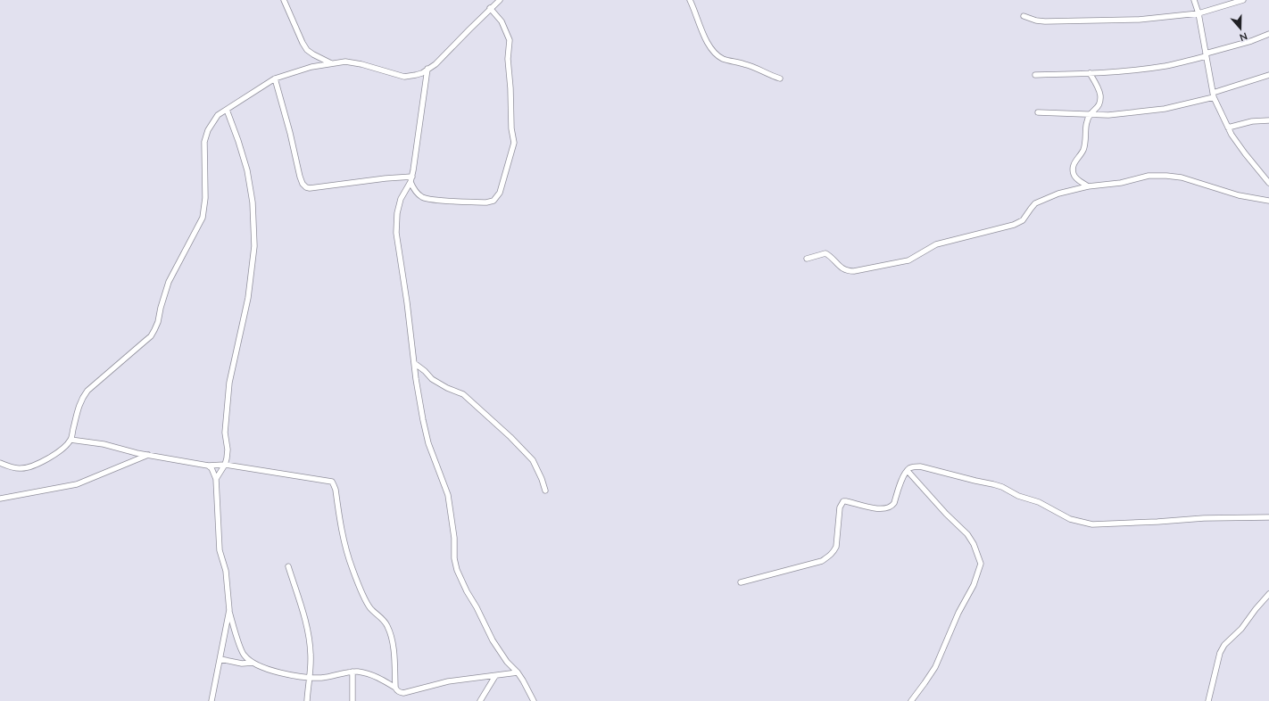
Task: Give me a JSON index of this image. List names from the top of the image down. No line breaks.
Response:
{"north":"bottom"}
